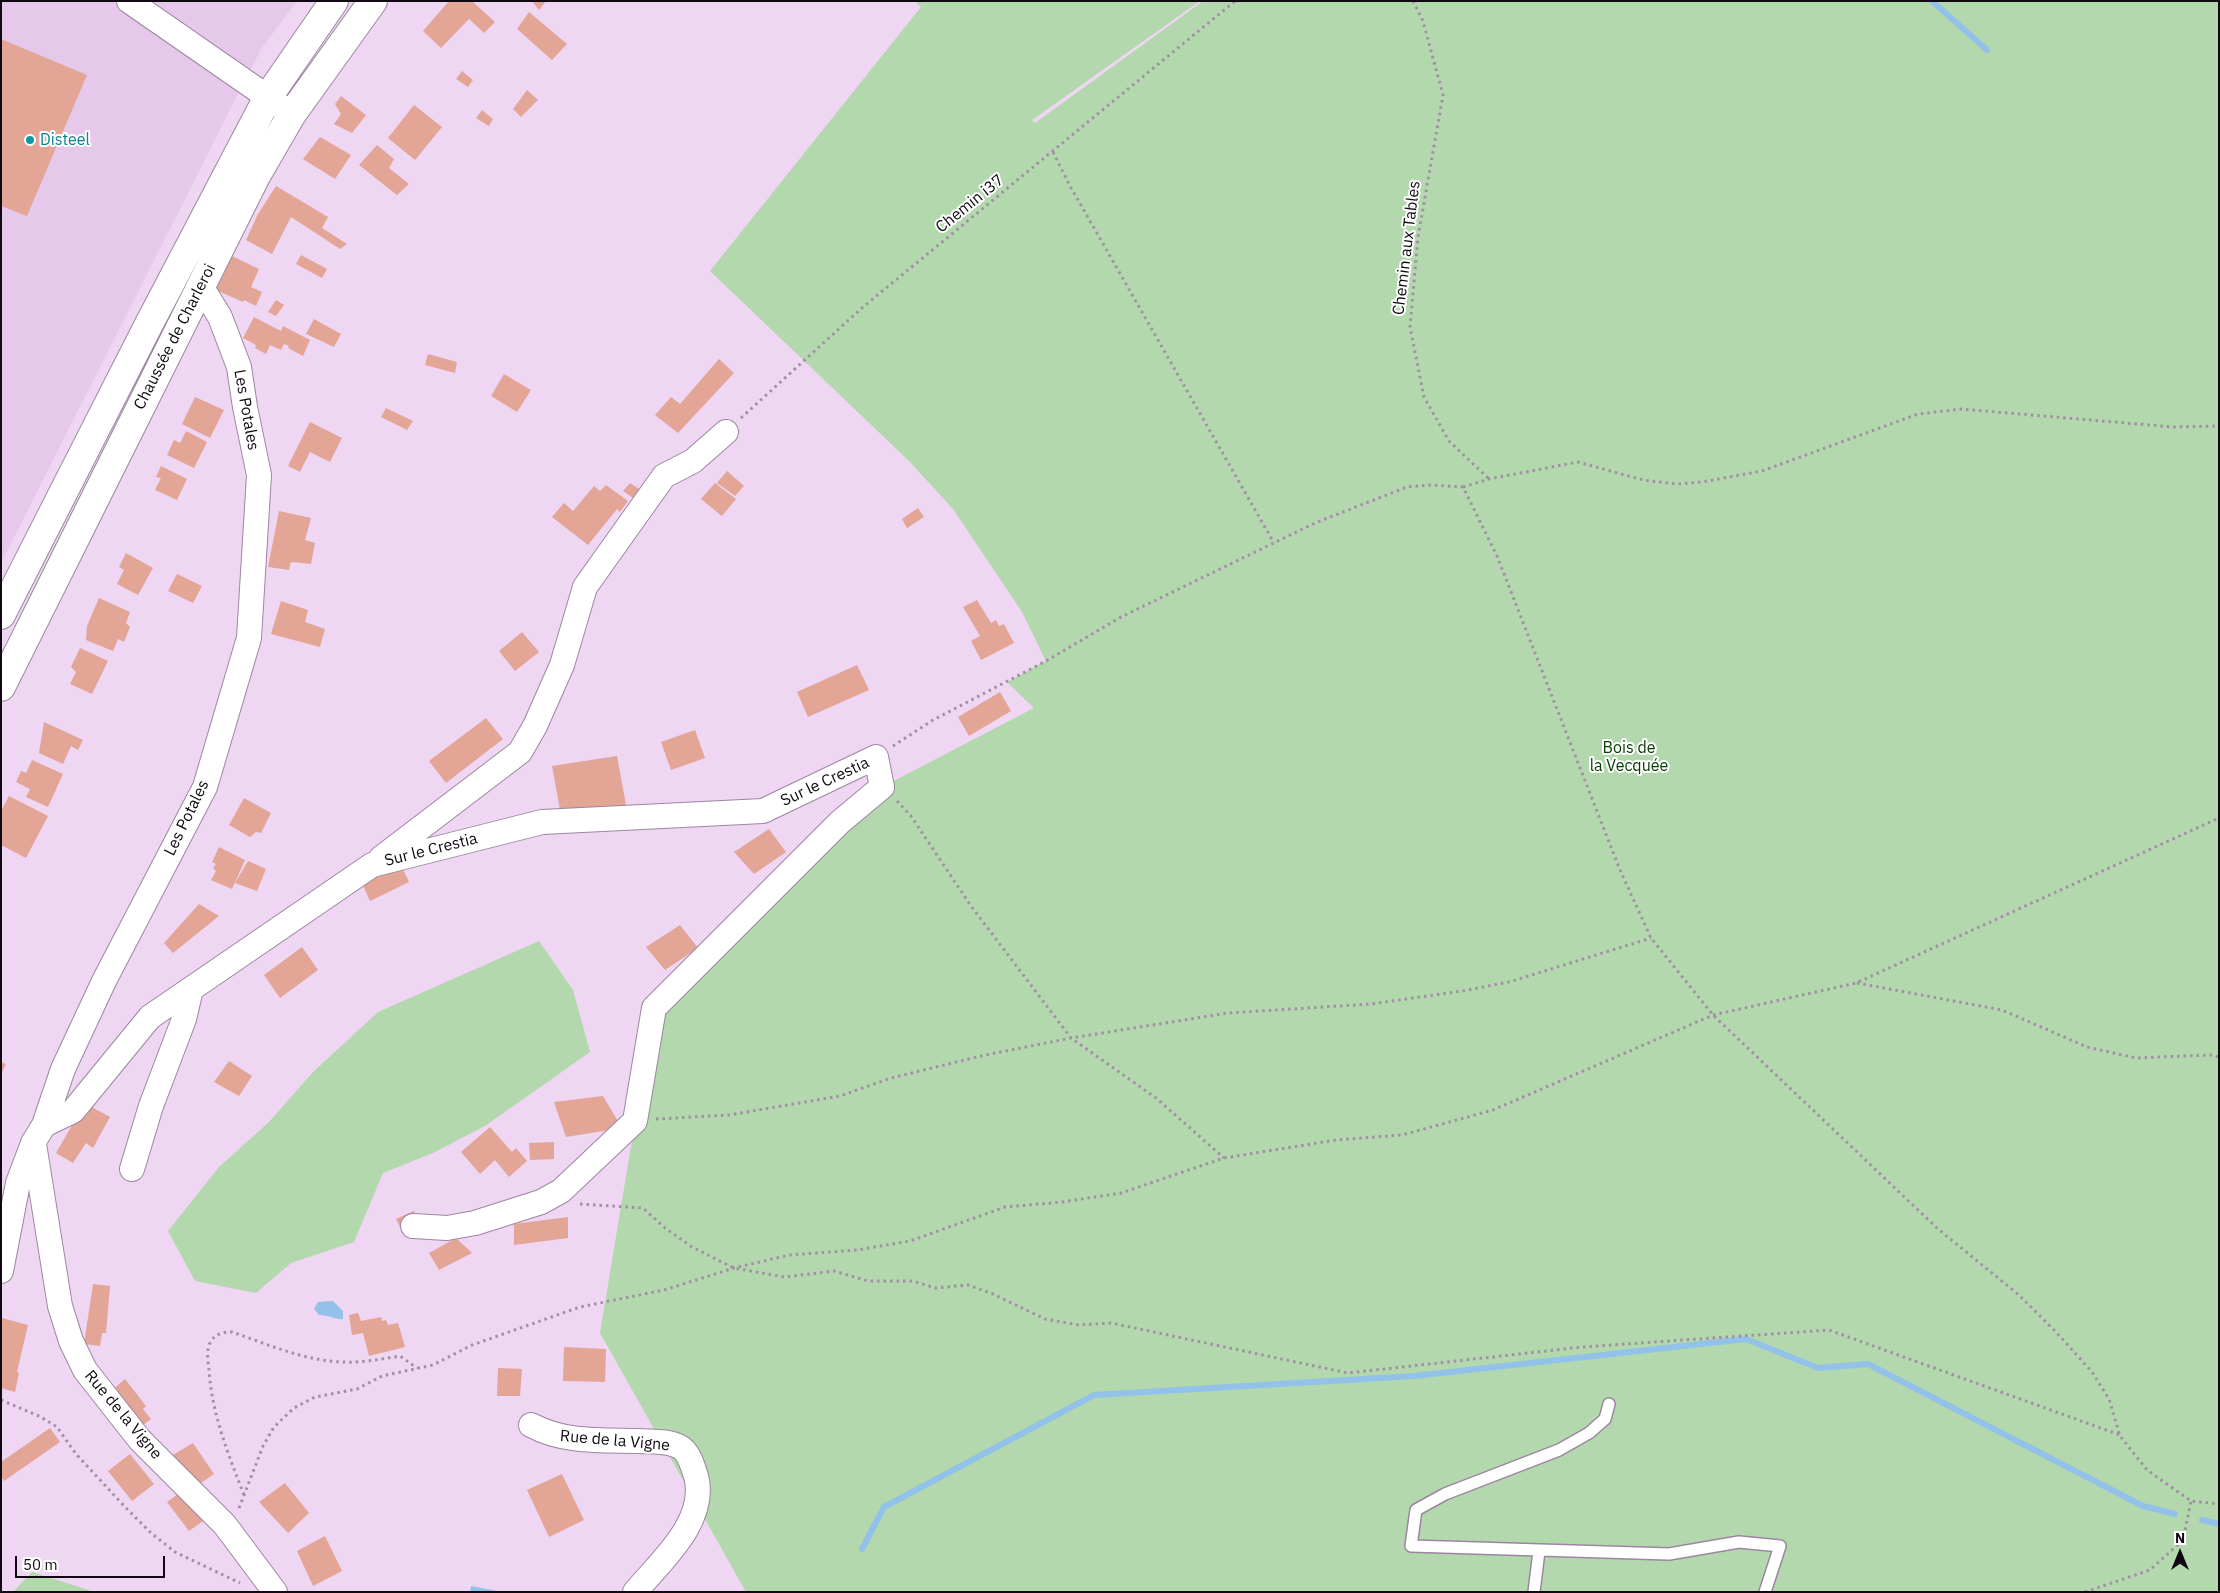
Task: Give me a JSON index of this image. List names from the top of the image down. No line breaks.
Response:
{"streets":{"main road":["Chaussée de Charleroi"],"street":["Les Potales","Sur le Crestia","Rue de la Vigne"],"path":["Chemin i37","Chemin aux Tables"]},"crossings":[["Chaussée de Charleroi","Les Potales"],["Les Potales","Sur le Crestia"],["Les Potales","Rue de la Vigne"],["Sur le Crestia","Rue de la Vigne"]],"parks":["Bois de la Vecquée"],"places":["Disteel"],"scale_bar":"50 m","north":"top"}
